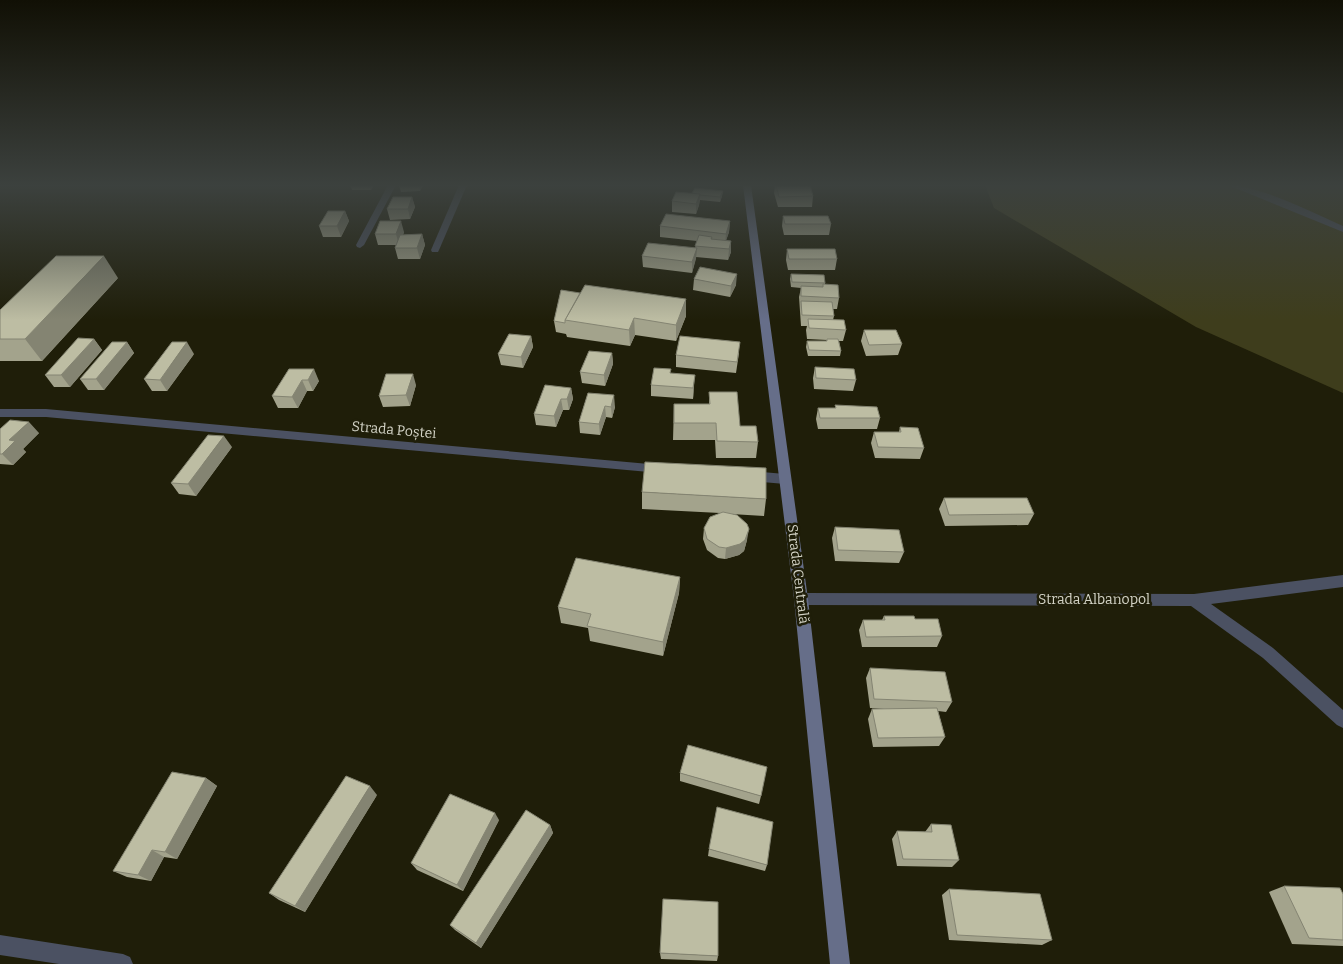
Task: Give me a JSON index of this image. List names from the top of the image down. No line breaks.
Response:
{"streets":{"main road":["Strada Centrală"],"street":["Strada Poștei","Strada Albanopol"]},"crossings":[["Strada Centrală","Strada Albanopol"]]}
